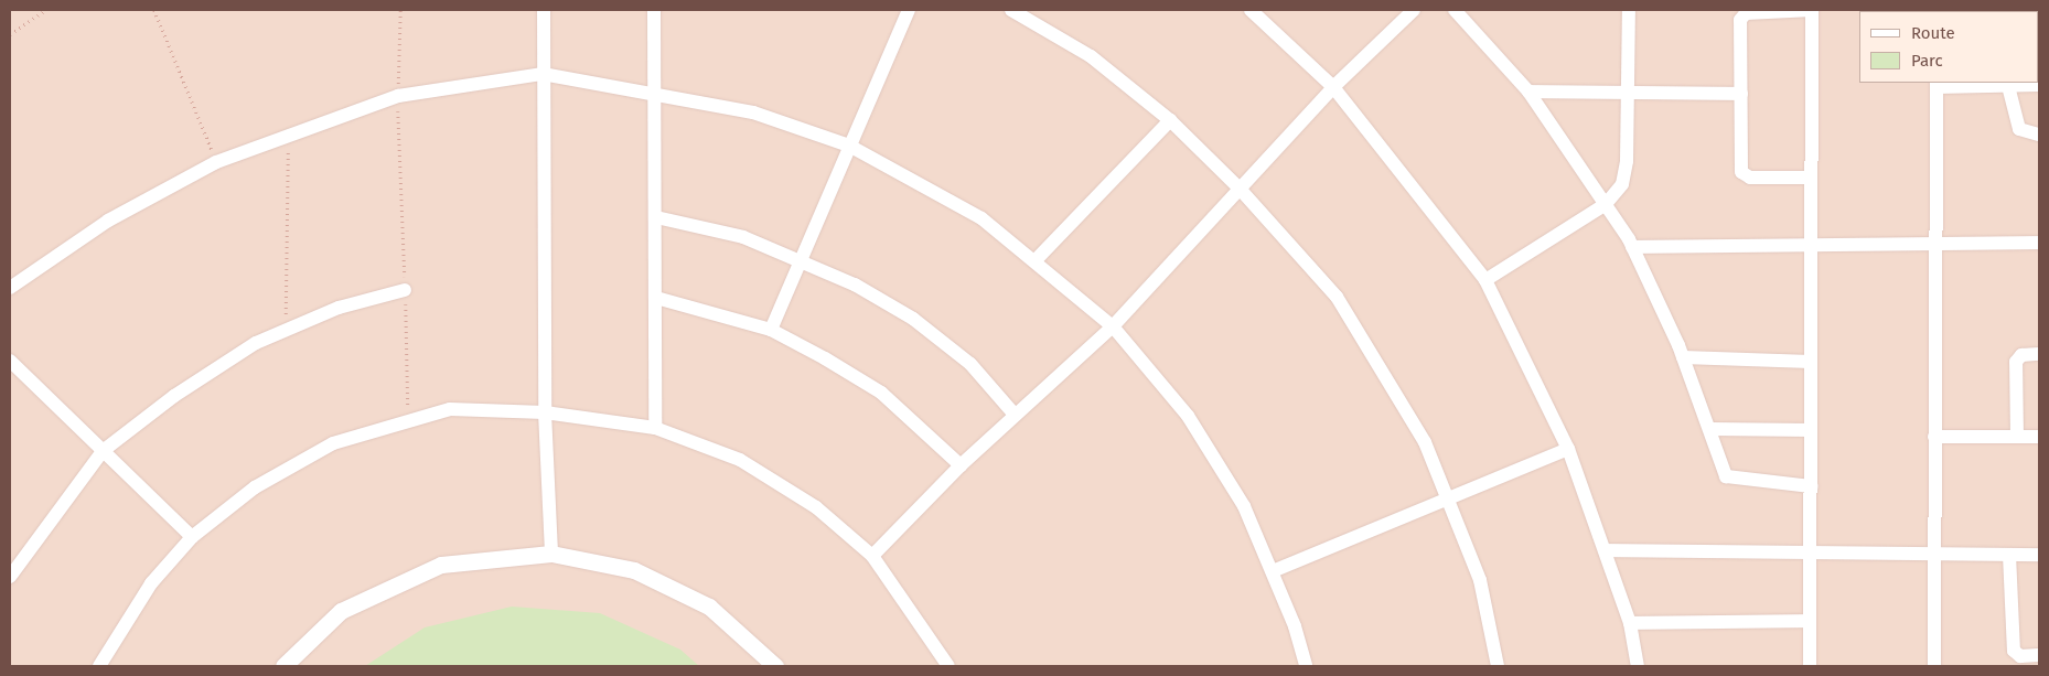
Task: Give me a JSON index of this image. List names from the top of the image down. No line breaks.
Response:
{"legend":["Route","Parc"]}
